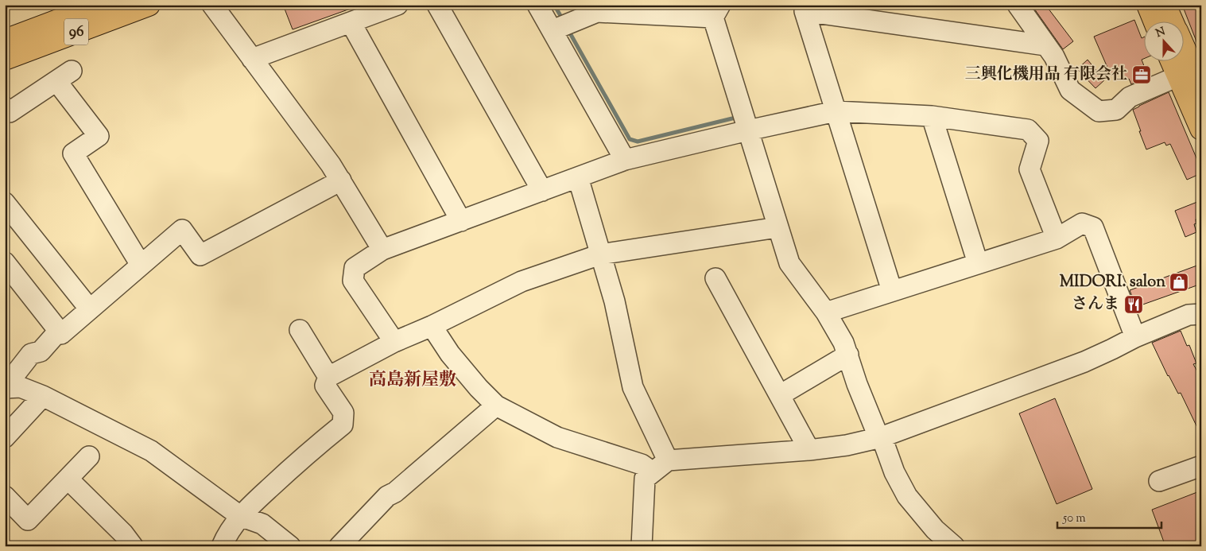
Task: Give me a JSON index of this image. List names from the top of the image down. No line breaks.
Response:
{"streets":{"main road":["96"]},"districts":["高島新屋敷"],"places":{"office":["三興化機用品 有限会社"],"shop":["MIDORI. salon"],"restaurant":["さんま"]},"scale_bar":"50 m","north":"top"}
